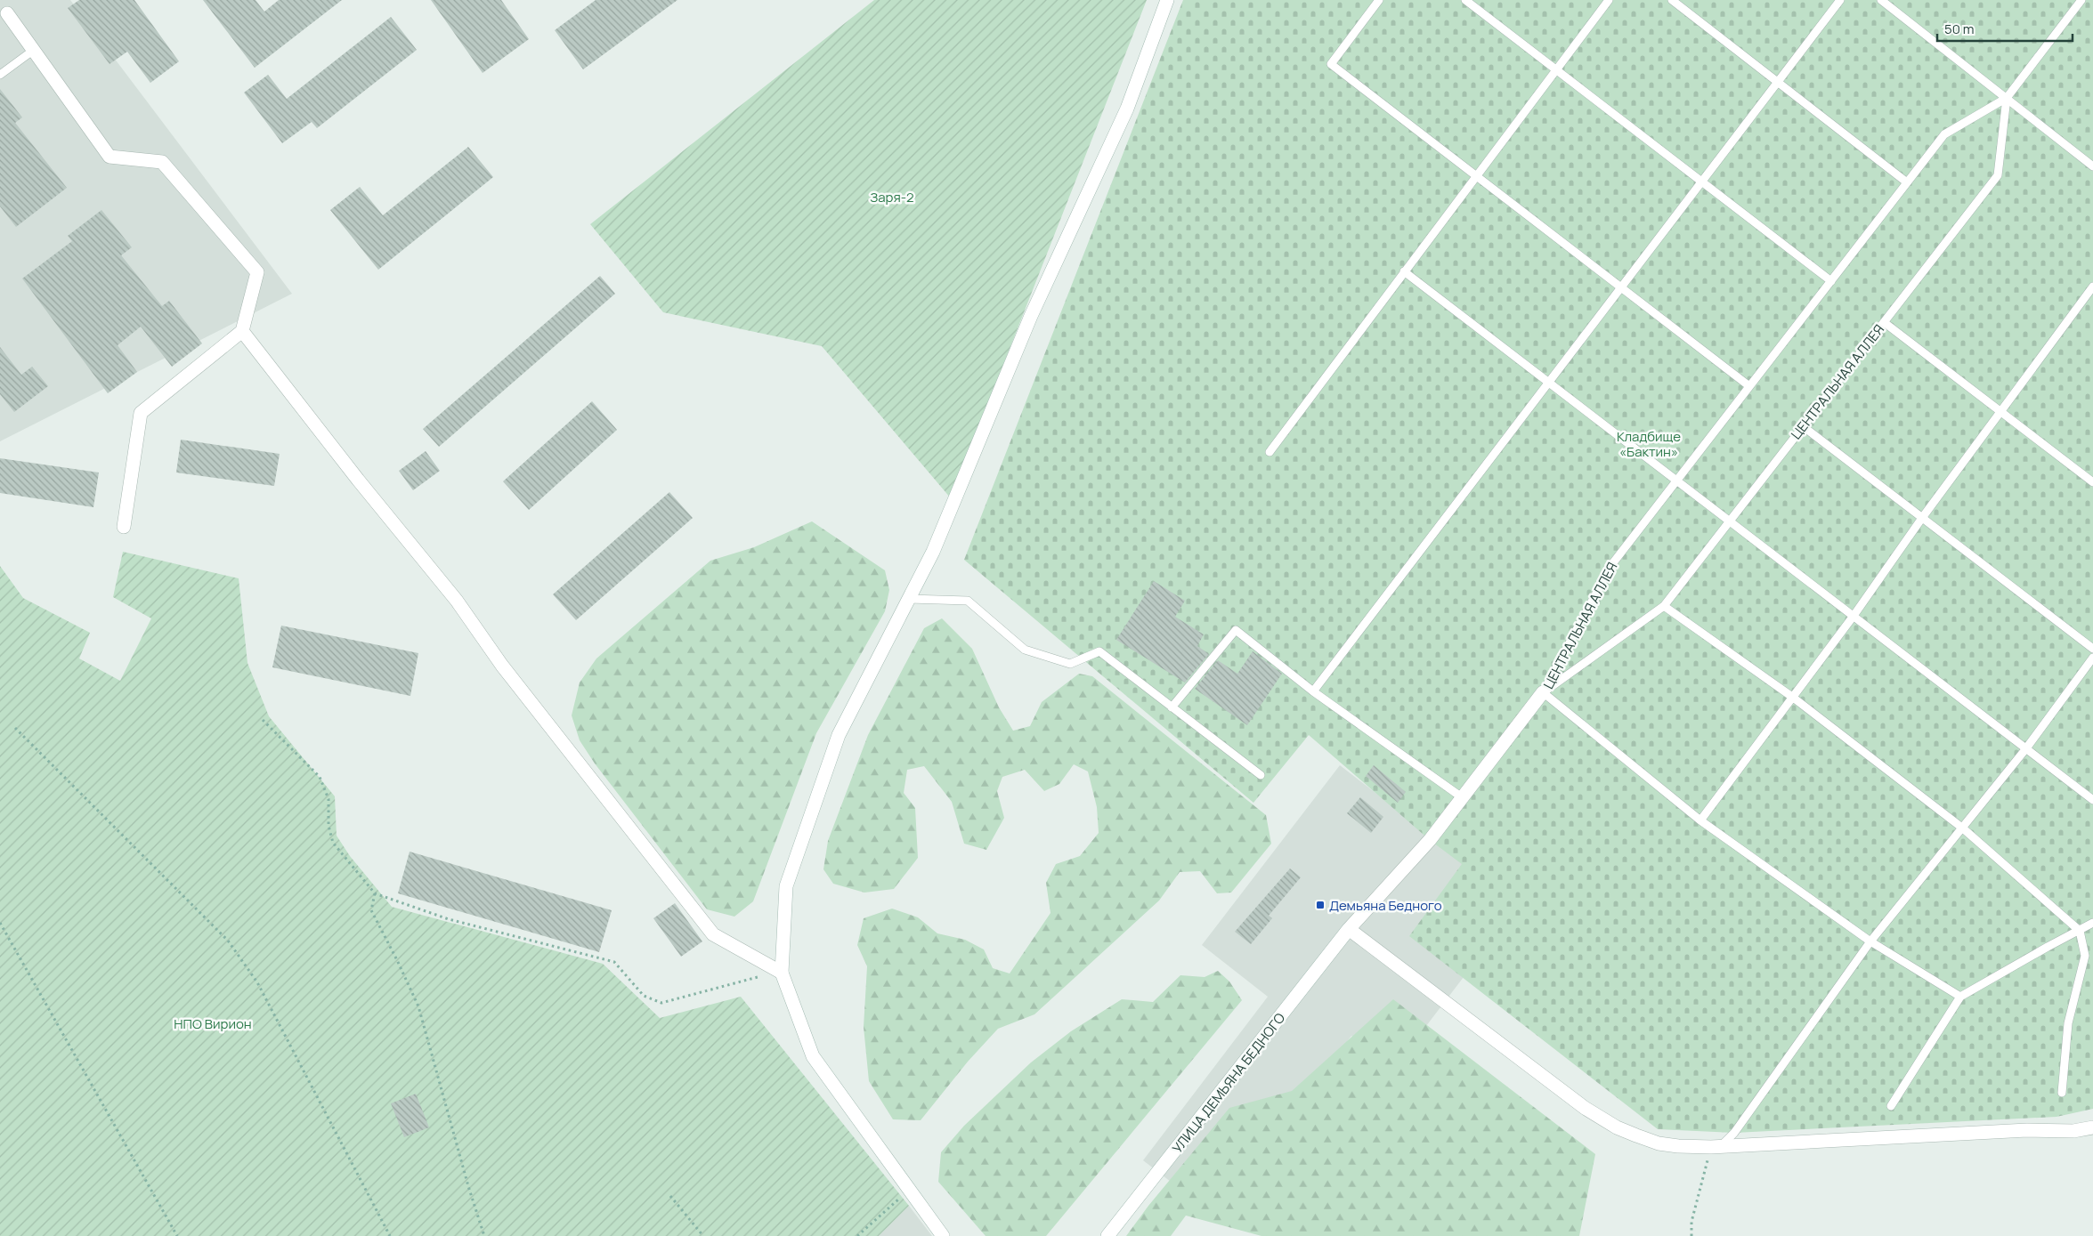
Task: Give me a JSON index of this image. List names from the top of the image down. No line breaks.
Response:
{"streets":{"street":["УЛИЦА ДЕМЬЯНА БЕДНОГО"],"lane":["ЦЕНТРАЛЬНАЯ АЛЛЕЯ"]},"crossings":[["ЦЕНТРАЛЬНАЯ АЛЛЕЯ","УЛИЦА ДЕМЬЯНА БЕДНОГО"]],"parks":["Заря-2","Кладбище «Бактин»","НПО Вирион"],"places":{"transit":["Демьяна Бедного"]},"scale_bar":"50 m"}
